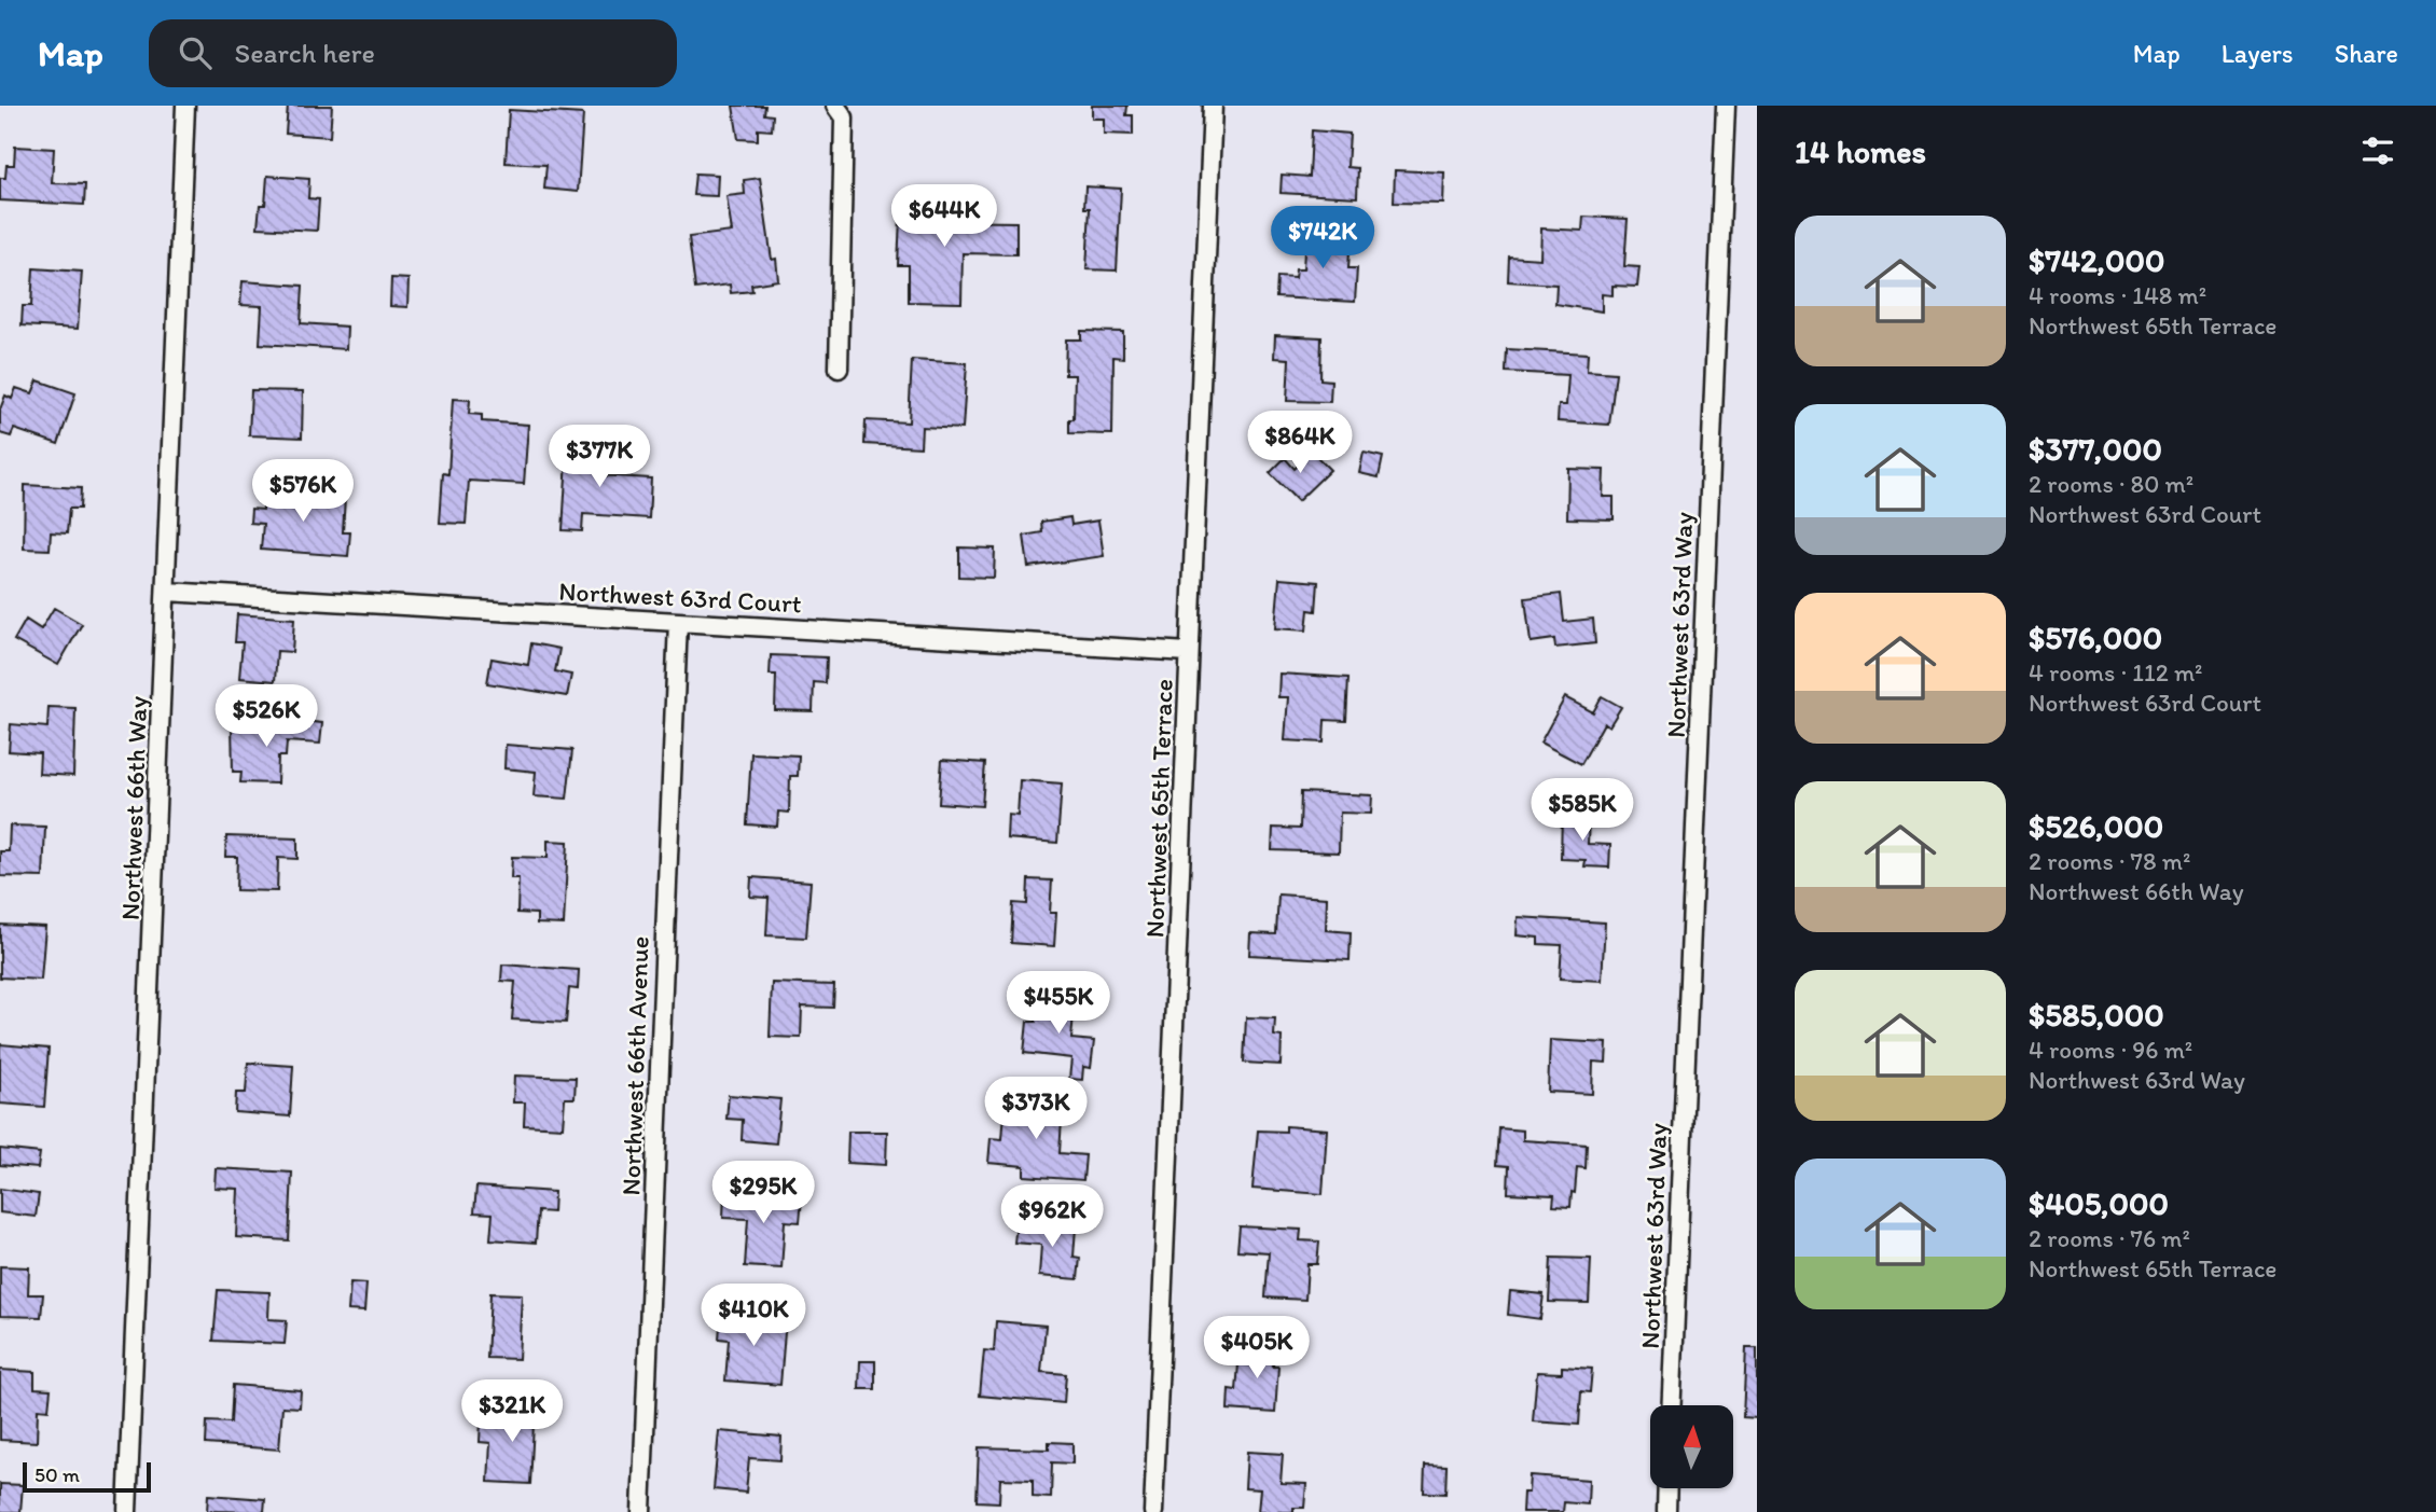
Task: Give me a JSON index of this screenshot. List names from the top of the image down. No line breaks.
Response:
{"streets":{"street":["Northwest 63rd Court","Northwest 63rd Way","Northwest 66th Way","Northwest 65th Terrace","Northwest 66th Avenue"]},"crossings":[["Northwest 63rd Court","Northwest 66th Way"],["Northwest 63rd Court","Northwest 65th Terrace"],["Northwest 63rd Court","Northwest 66th Avenue"]],"scale_bar":"50 m","north":"top","page":{"header":"Map","search":"Search here","nav":["Map","Layers","Share"],"heading":"14 homes","price":["$644K","$742K","$864K","$377K","$576K","$526K","$585K","$455K","$373K","$295K","$962K","$410K","$405K","$321K"],"list":[{"name":"$742,000","note":"4 rooms · 148 m² · Northwest 65th Terrace"},{"name":"$377,000","note":"2 rooms · 80 m² · Northwest 63rd Court"},{"name":"$576,000","note":"4 rooms · 112 m² · Northwest 63rd Court"},{"name":"$526,000","note":"2 rooms · 78 m² · Northwest 66th Way"},{"name":"$585,000","note":"4 rooms · 96 m² · Northwest 63rd Way"},{"name":"$405,000","note":"2 rooms · 76 m² · Northwest 65th Terrace"}],"scale":"50 m"}}
